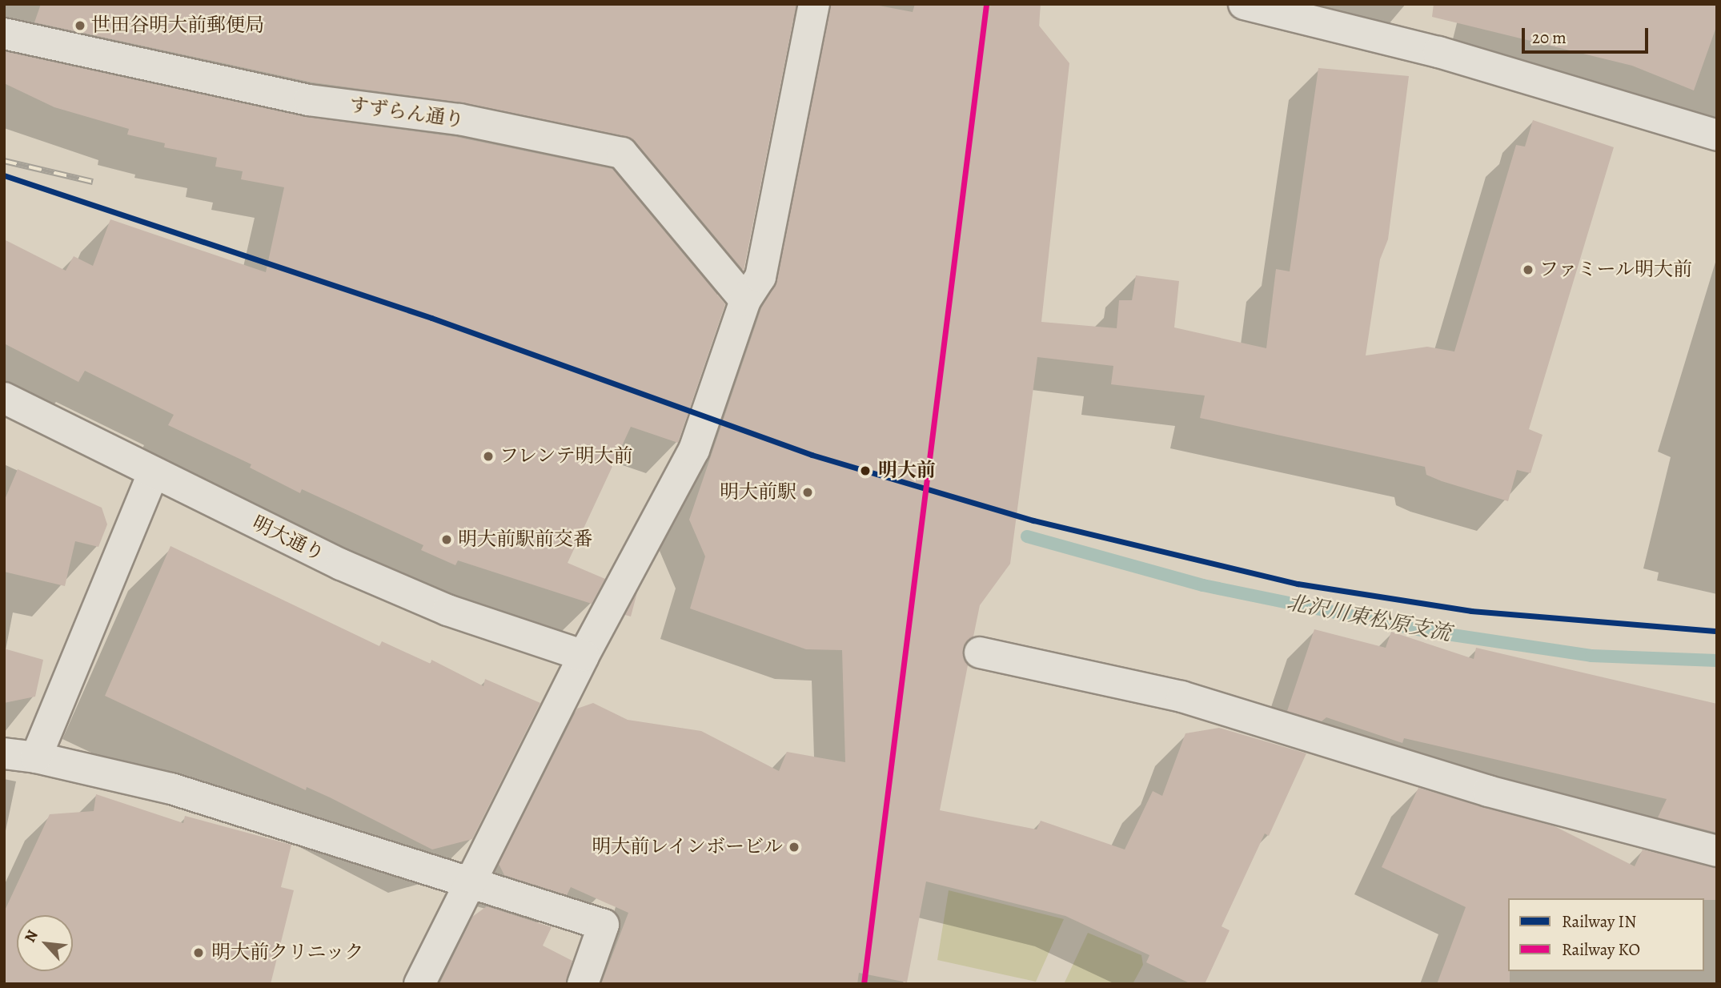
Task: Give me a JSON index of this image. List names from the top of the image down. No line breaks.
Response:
{"streets":{"street":["すずらん通り","明大通り"]},"water":["北沢川東松原支流"],"places":["世田谷明大前郵便局","ファミール明大前","フレンテ明大前","明大前","明大前駅","明大前駅前交番","明大前レインボービル","明大前クリニック"],"lines":["rail line KO","rail line IN"],"legend":["Railway IN","Railway KO"],"scale_bar":"20 m","north":"top left"}
